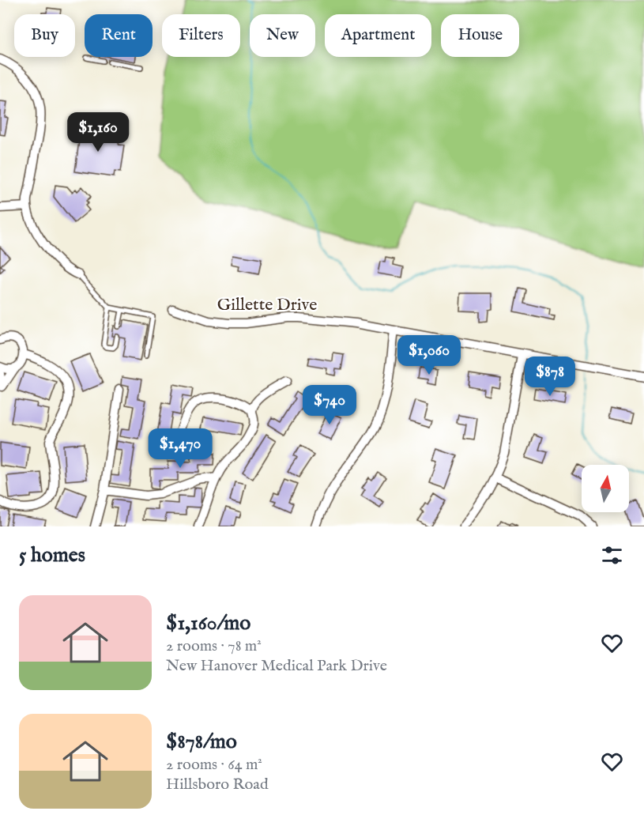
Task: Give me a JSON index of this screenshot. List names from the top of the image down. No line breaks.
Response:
{"streets":{"street":["Gillette Drive"]},"north":"top","page":{"chip":["Buy","Rent","Filters","New","Apartment","House"],"price":["$1,160","$1,060","$878","$740","$1,470"],"heading":"5 homes","list":[{"name":"$1,160/mo","note":"2 rooms · 78 m² · New Hanover Medical Park Drive"},{"name":"$878/mo","note":"2 rooms · 64 m² · Hillsboro Road"}]}}
